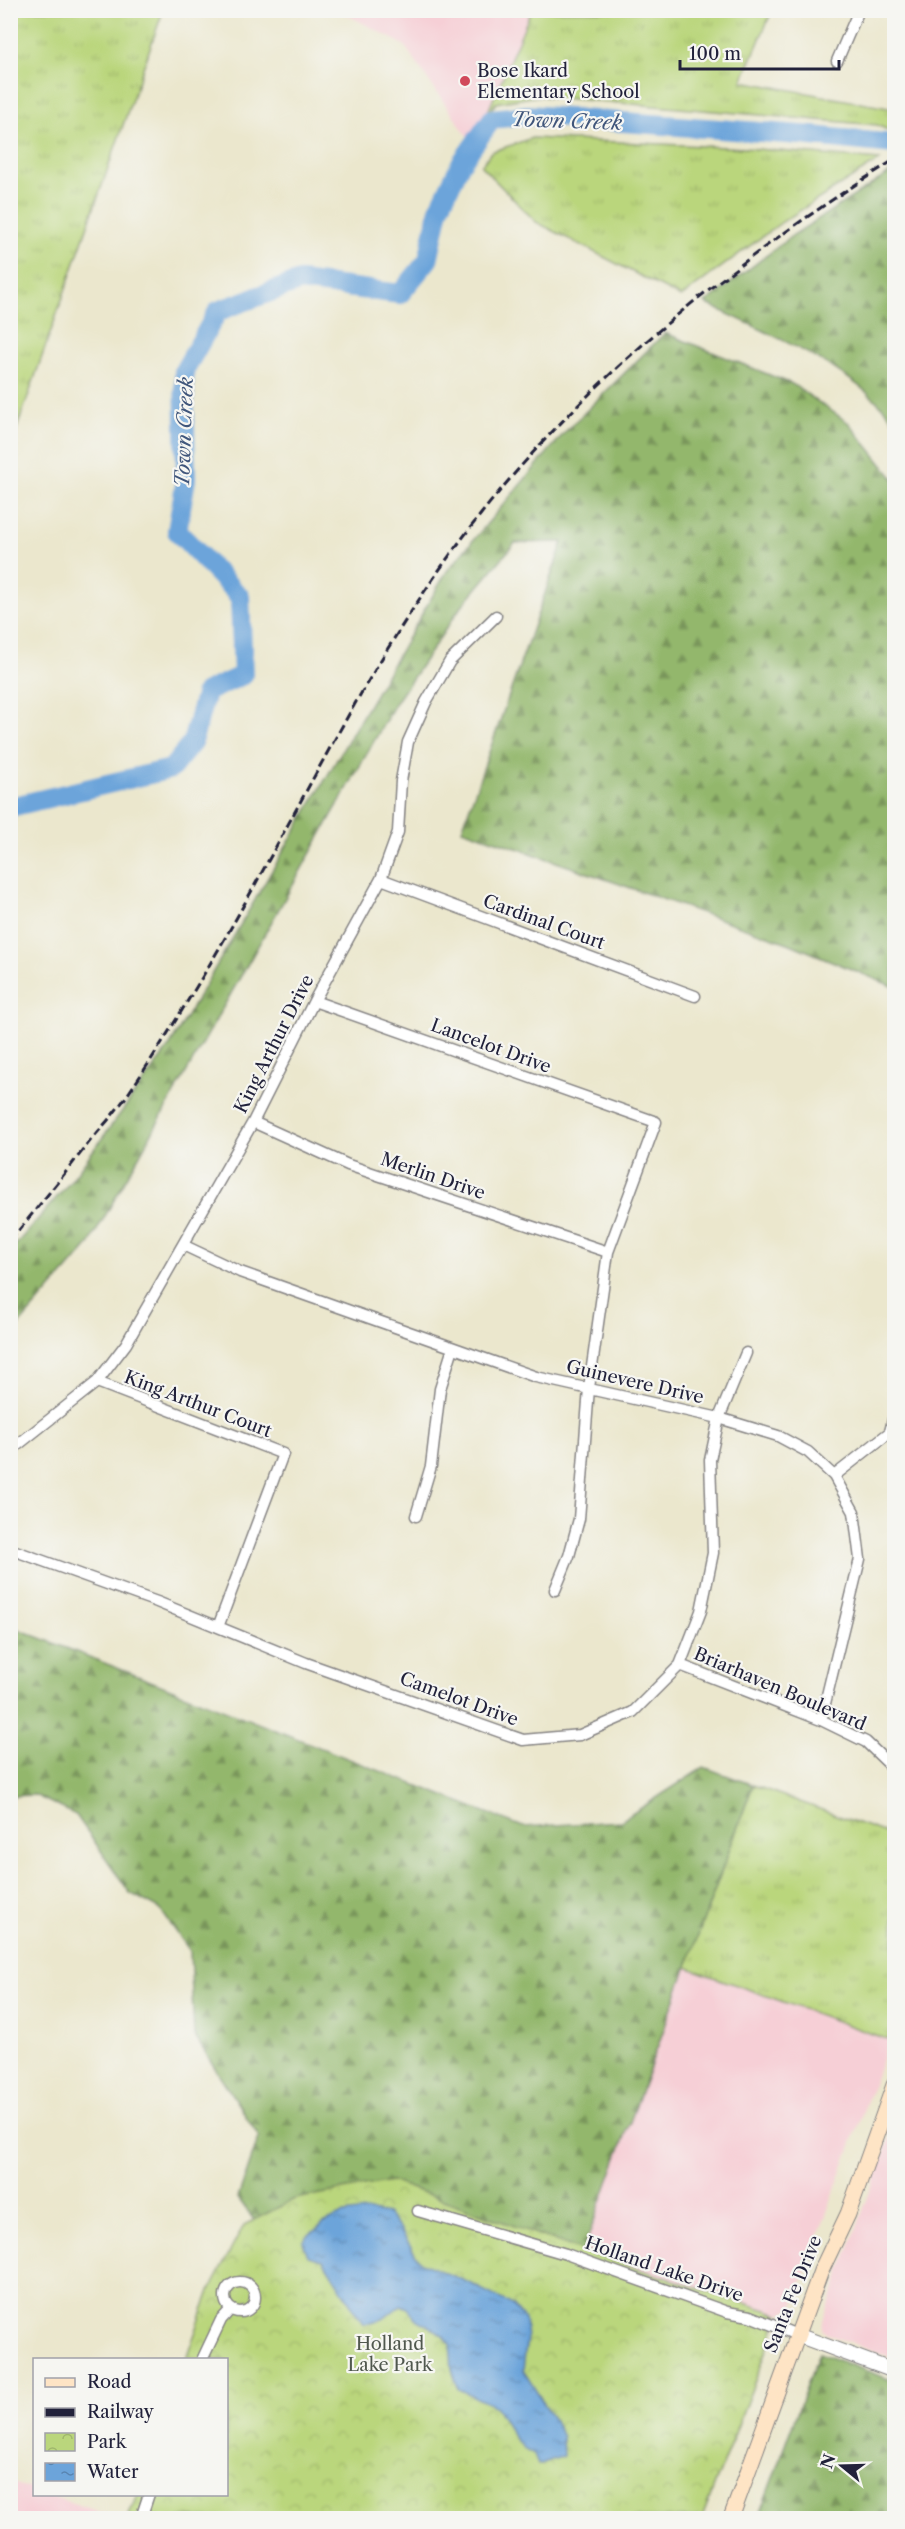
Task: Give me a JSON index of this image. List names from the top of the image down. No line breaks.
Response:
{"streets":{"main road":["Santa Fe Drive"],"street":["Cardinal Court","King Arthur Drive","Lancelot Drive","Merlin Drive","Guinevere Drive","King Arthur Court","Briarhaven Boulevard","Camelot Drive","Holland Lake Drive"]},"crossings":[["Cardinal Court","King Arthur Drive"],["King Arthur Drive","Lancelot Drive"],["King Arthur Drive","Merlin Drive"],["King Arthur Drive","Guinevere Drive"],["King Arthur Drive","King Arthur Court"],["Lancelot Drive","Merlin Drive"],["Guinevere Drive","Briarhaven Boulevard"],["Guinevere Drive","Camelot Drive"],["King Arthur Court","Camelot Drive"],["Briarhaven Boulevard","Camelot Drive"],["Holland Lake Drive","Santa Fe Drive"]],"water":["Town Creek"],"parks":["Holland Lake Park"],"places":["Bose Ikard Elementary School"],"legend":["Road","Railway","Park","Water"],"scale_bar":"100 m","north":"left"}
